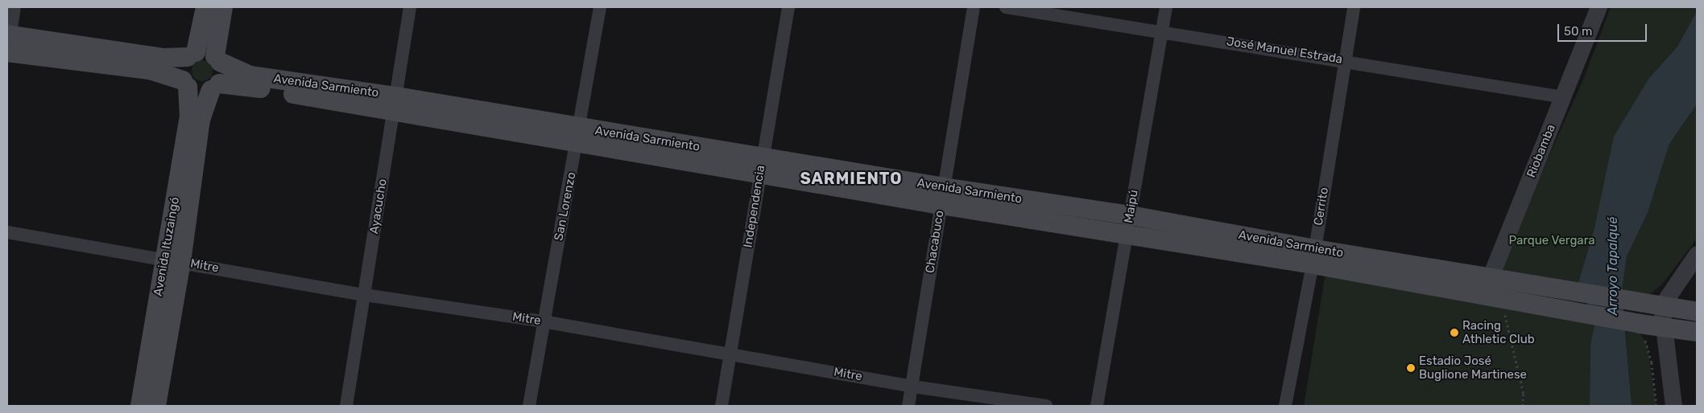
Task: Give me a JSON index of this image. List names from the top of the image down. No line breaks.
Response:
{"streets":{"main road":["Avenida Sarmiento","Avenida Ituzaingó"],"street":["José Manuel Estrada","Riobamba","Ayacucho","San Lorenzo","Independencia","Maipú","Cerrito","Chacabuco","Mitre"]},"crossings":[["José Manuel Estrada","Riobamba"],["José Manuel Estrada","Maipú"],["José Manuel Estrada","Cerrito"],["Avenida Sarmiento","Riobamba"],["Avenida Sarmiento","Ayacucho"],["Avenida Sarmiento","San Lorenzo"],["Avenida Sarmiento","Independencia"],["Avenida Sarmiento","Maipú"],["Avenida Sarmiento","Cerrito"],["Avenida Sarmiento","Chacabuco"],["Avenida Sarmiento","Avenida Ituzaingó"],["Ayacucho","Mitre"],["San Lorenzo","Mitre"],["Independencia","Mitre"],["Chacabuco","Mitre"],["Avenida Ituzaingó","Mitre"]],"districts":["SARMIENTO"],"water":["Arroyo Tapalqué"],"parks":["Parque Vergara"],"places":["Racing Athletic Club","Estadio José Buglione Martinese"],"scale_bar":"50 m"}
